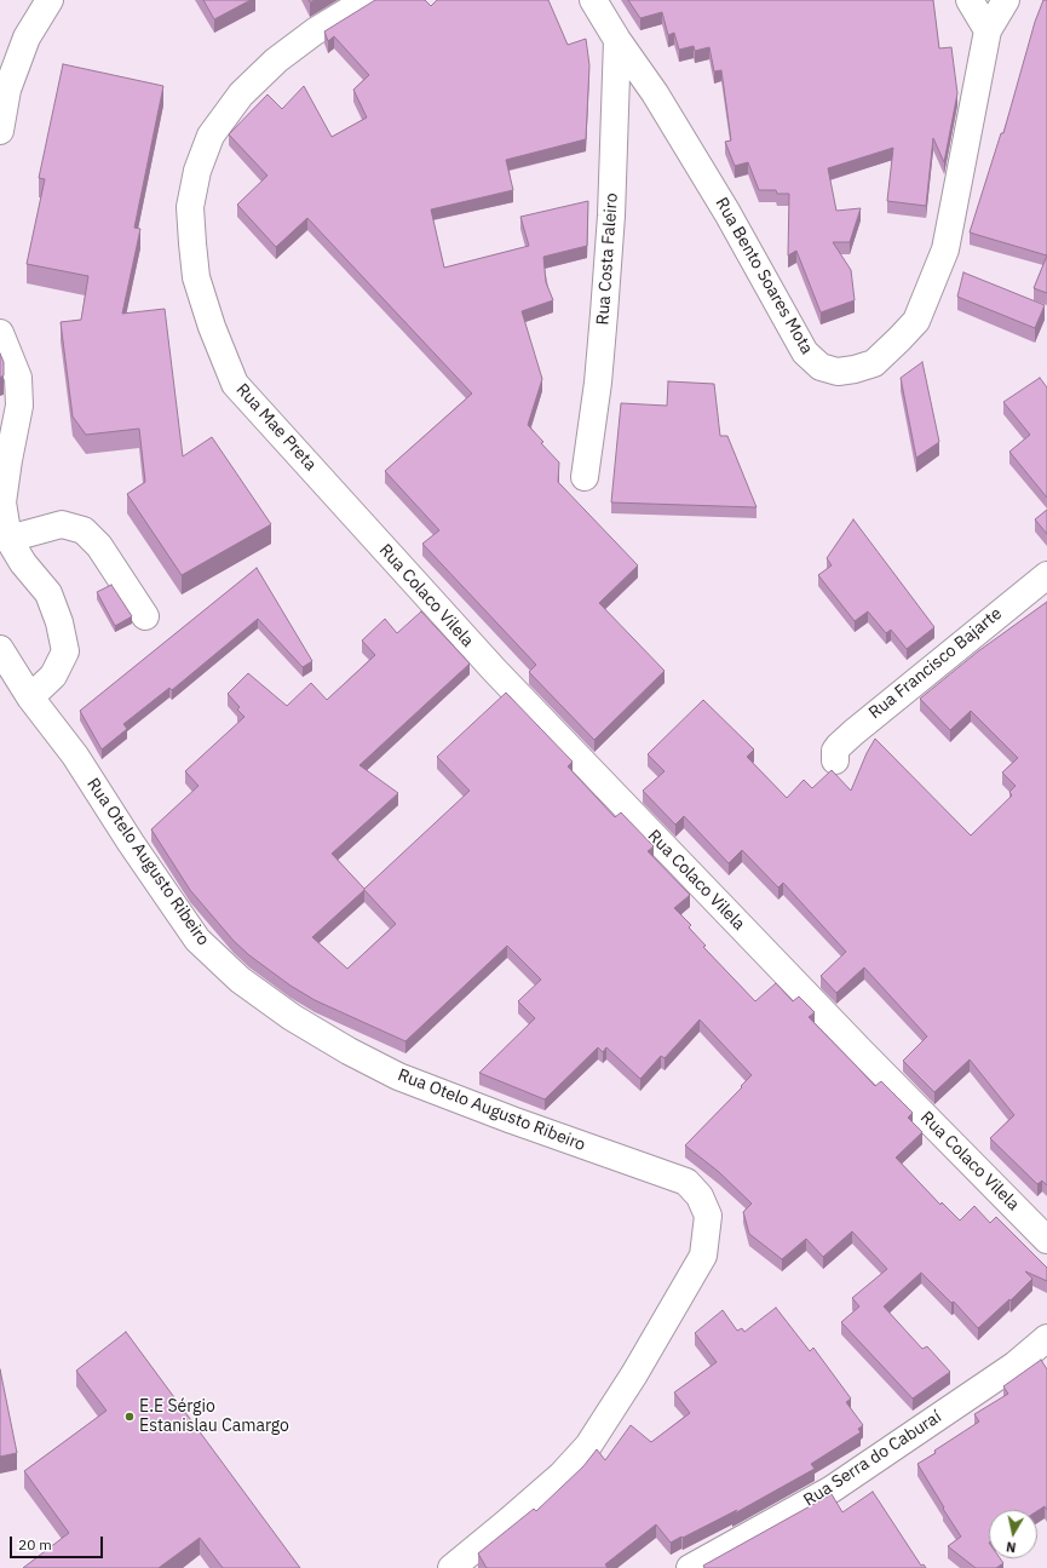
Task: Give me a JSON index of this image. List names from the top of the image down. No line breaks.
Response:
{"streets":{"street":["Rua Costa Faleiro","Rua Bento Soares Mota","Rua Mae Preta","Rua Colaco Vilela","Rua Francisco Bajarte","Rua Otelo Augusto Ribeiro","Rua Serra do Caburaí"]},"crossings":[["Rua Costa Faleiro","Rua Bento Soares Mota"],["Rua Mae Preta","Rua Colaco Vilela"]],"places":["E.E Sérgio Estanislau Camargo"],"scale_bar":"20 m","north":"bottom"}
